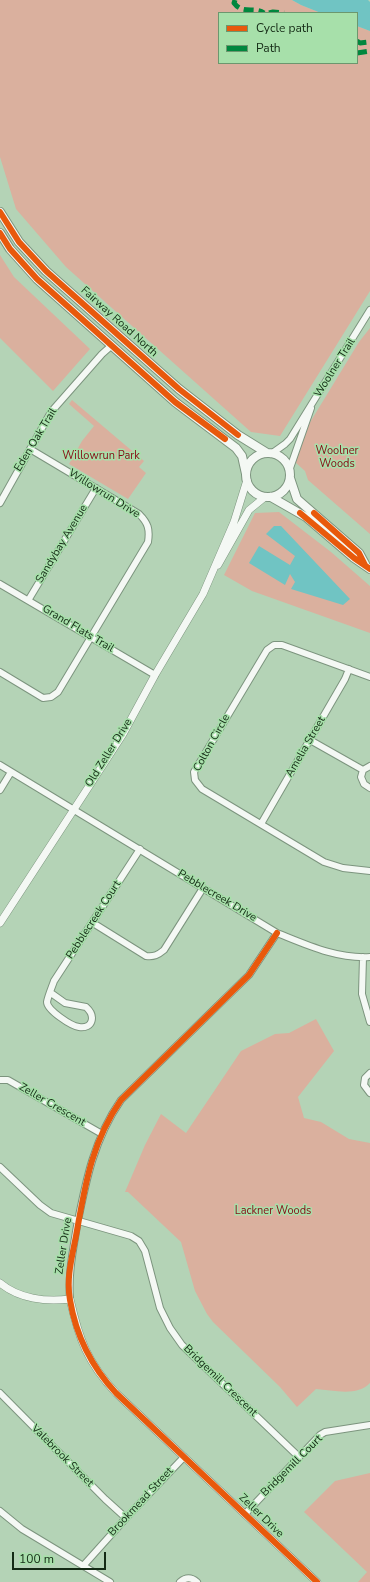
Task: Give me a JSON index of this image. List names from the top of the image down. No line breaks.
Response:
{"streets":{"main road":["Fairway Road North"],"street":["Woolner Trail","Eden Oak Trail","Willowrun Drive","Sandybay Avenue","Grand Flats Trail","Colton Circle","Amelia Street","Old Zeller Drive","Pebblecreek Drive","Pebblecreek Court","Zeller Crescent","Zeller Drive","Bridgemill Crescent","Valebrook Street","Bridgemill Court","Brookmead Street"]},"crossings":[["Fairway Road North","Woolner Trail"],["Fairway Road North","Eden Oak Trail"],["Fairway Road North","Old Zeller Drive"],["Woolner Trail","Old Zeller Drive"],["Eden Oak Trail","Willowrun Drive"],["Willowrun Drive","Sandybay Avenue"],["Willowrun Drive","Grand Flats Trail"],["Sandybay Avenue","Grand Flats Trail"],["Grand Flats Trail","Old Zeller Drive"],["Colton Circle","Amelia Street"],["Old Zeller Drive","Pebblecreek Drive"],["Pebblecreek Drive","Pebblecreek Court"],["Pebblecreek Drive","Zeller Drive"],["Zeller Crescent","Zeller Drive"],["Zeller Drive","Bridgemill Crescent"],["Zeller Drive","Bridgemill Court"],["Zeller Drive","Brookmead Street"],["Bridgemill Crescent","Bridgemill Court"],["Valebrook Street","Brookmead Street"]],"parks":["Woolner Woods","Willowrun Park","Lackner Woods"],"legend":["Cycle path","Path"],"scale_bar":"100 m"}
